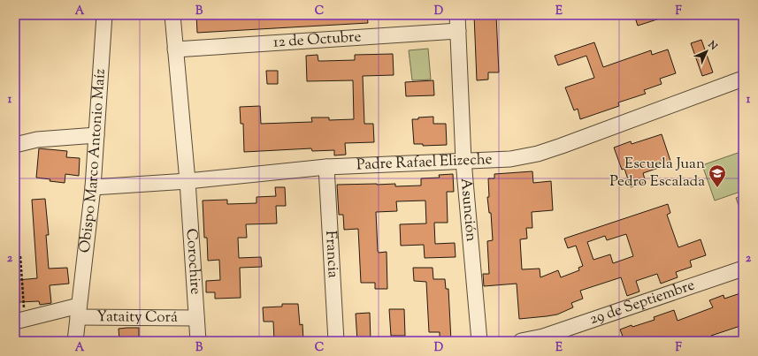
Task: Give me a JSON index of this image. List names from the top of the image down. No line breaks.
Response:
{"streets":{"street":["12 de Octubre","Obispo Marco Antonio Maíz","Padre Rafael Elizeche","Asunción","Francia","Corochire","29 de Septiembre","Yataity Corá"]},"crossings":[["12 de Octubre","Asunción"],["12 de Octubre","Corochire"],["Obispo Marco Antonio Maíz","Padre Rafael Elizeche"],["Obispo Marco Antonio Maíz","Yataity Corá"],["Padre Rafael Elizeche","Asunción"],["Padre Rafael Elizeche","Francia"],["Padre Rafael Elizeche","Corochire"],["Corochire","Yataity Corá"]],"places":{"school or university":["Escuela Juan Pedro Escalada"]},"north":"top right","grid":{"columns":["A","B","C","D","E","F"],"rows":["1","2"]}}
